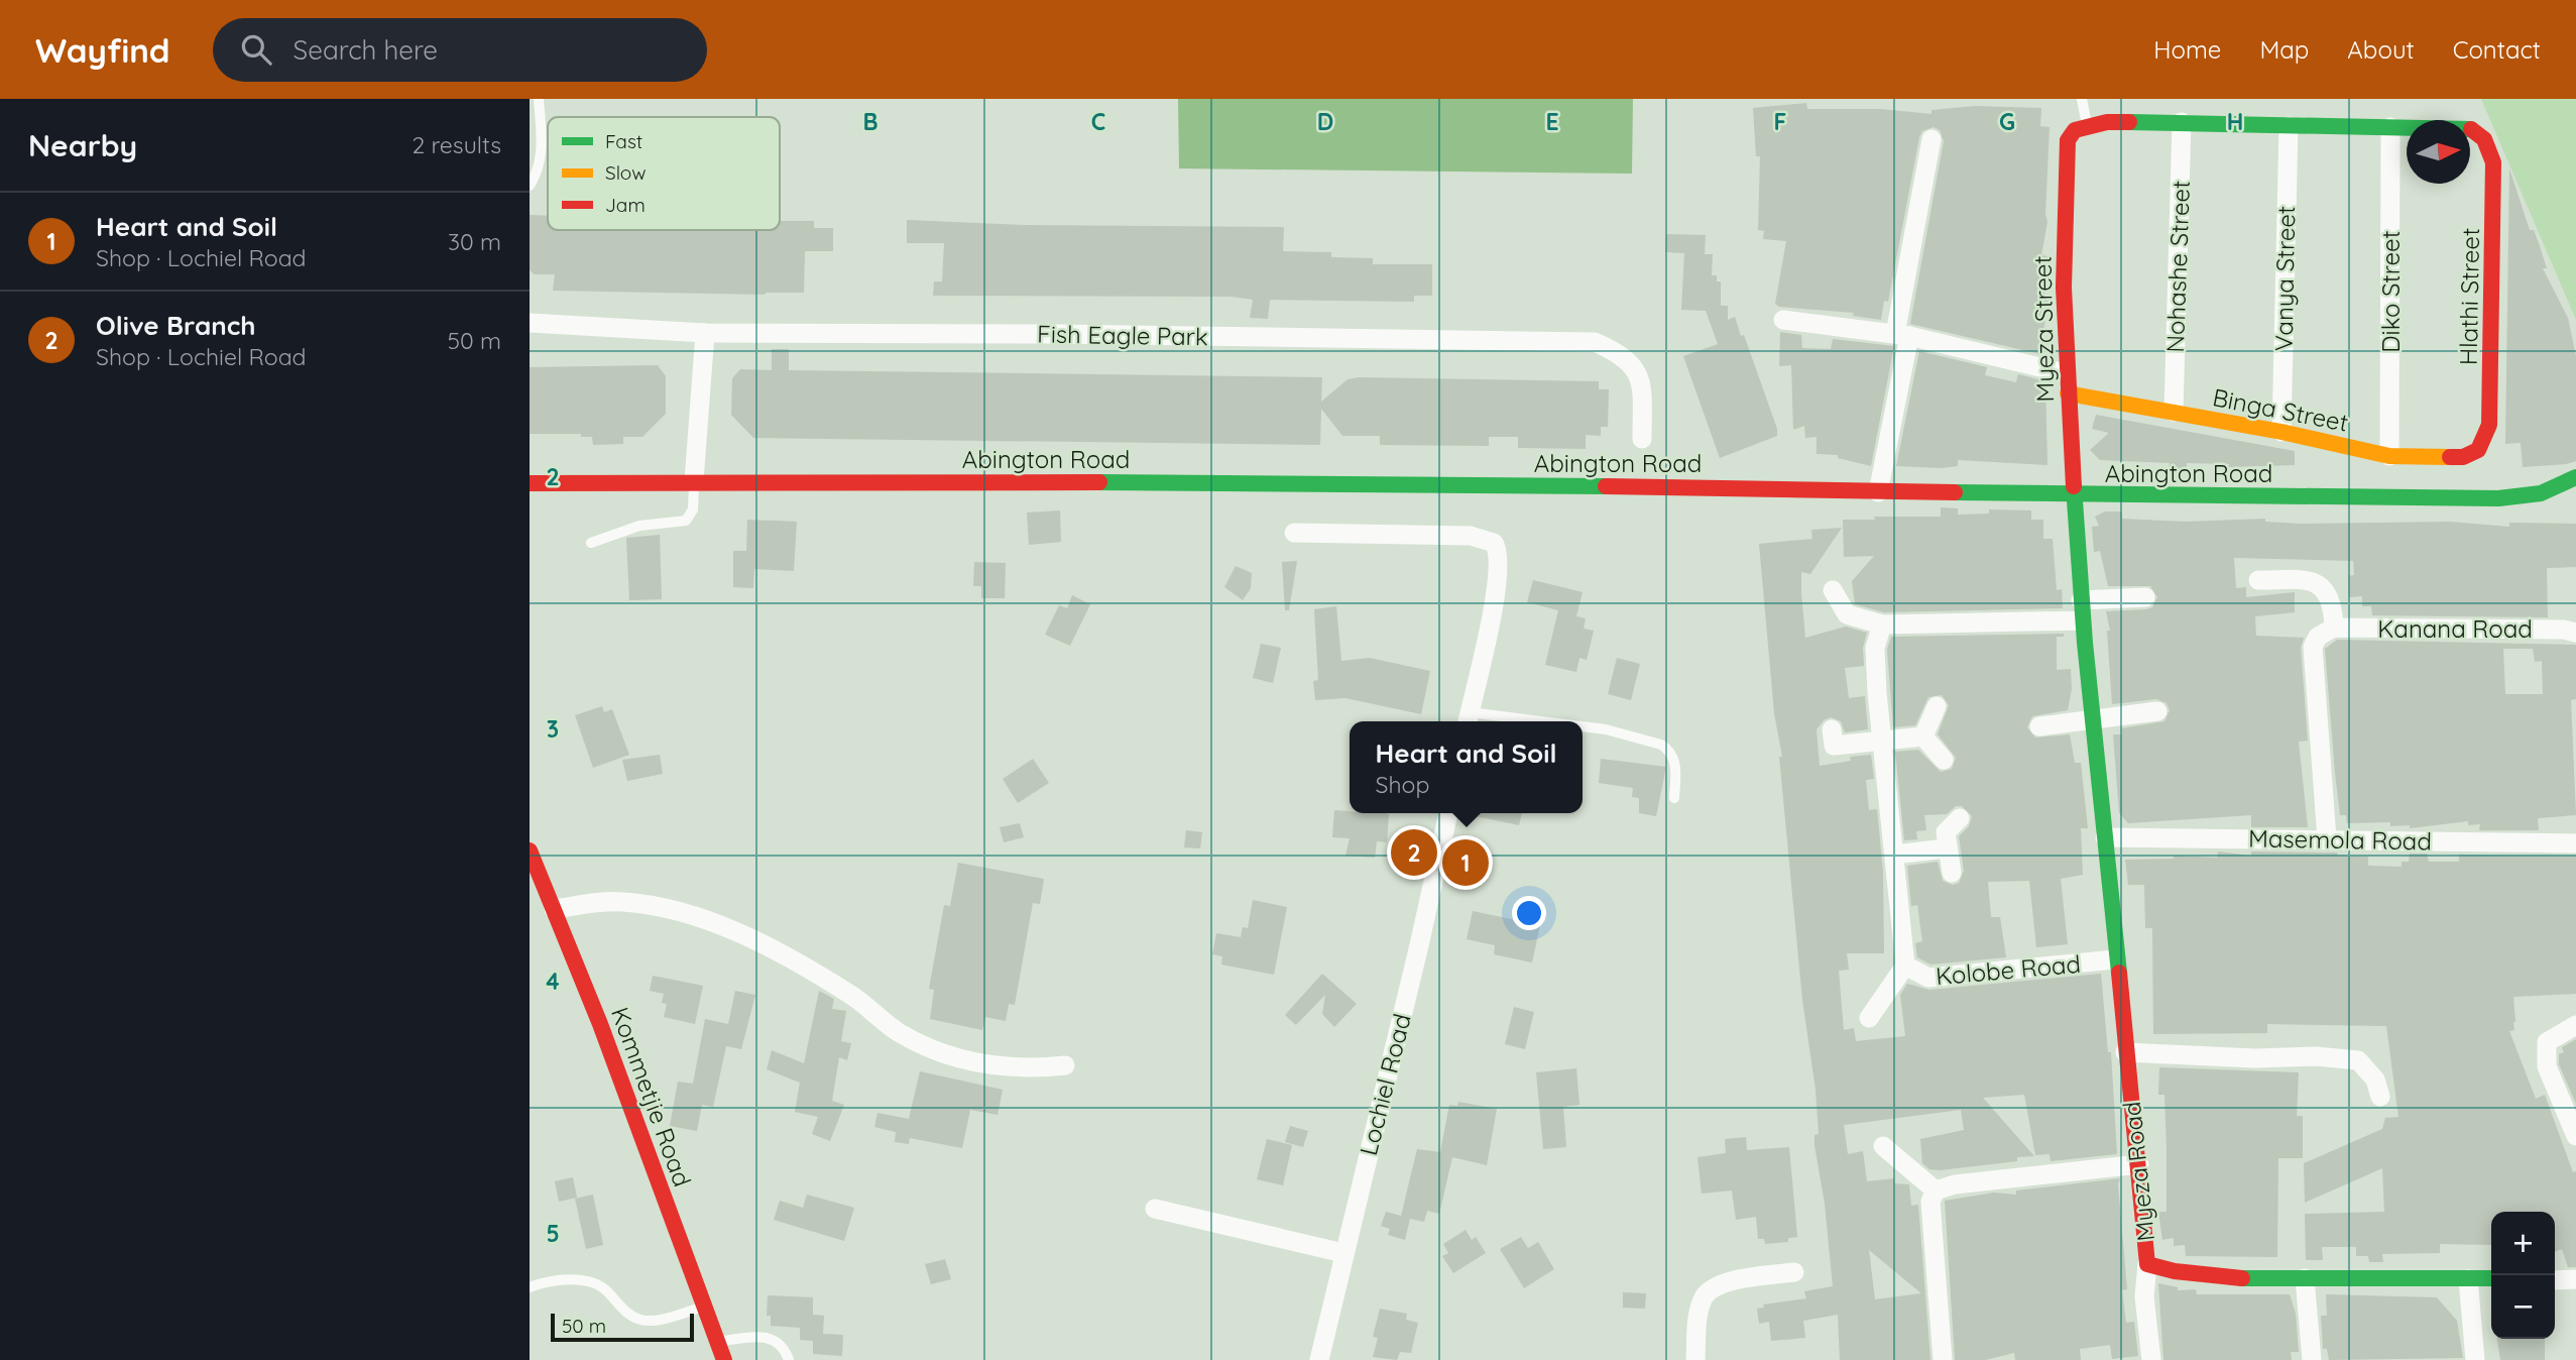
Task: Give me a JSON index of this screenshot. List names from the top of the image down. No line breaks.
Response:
{"streets":{"street":["Nohashe Street","Vanya Street","Diko Street","Hlathi Street","Myeza Street","Fish Eagle Park","Binga Street","Abington Road","Kanana Road","Masemola Road","Kolobe Road","Lochiel Road","Kommetjie Road","Myeza Road"]},"crossings":[["Nohashe Street","Binga Street"],["Vanya Street","Binga Street"],["Diko Street","Hlathi Street"],["Diko Street","Binga Street"],["Hlathi Street","Binga Street"],["Myeza Street","Binga Street"],["Myeza Street","Abington Road"],["Myeza Street","Myeza Road"],["Abington Road","Myeza Road"],["Masemola Road","Myeza Road"],["Kolobe Road","Myeza Road"]],"legend":["Fast","Slow","Jam"],"scale_bar":"50 m","north":"right","page":{"header":"Wayfind","search":"Search here","nav":["Home","Map","About","Contact"],"heading":["Nearby","2 results"],"list":[{"mark":"1","name":"Heart and Soil","note":"Shop · Lochiel Road","value":"30 m"},{"mark":"2","name":"Olive Branch","note":"Shop · Lochiel Road","value":"50 m"}],"popup":["Heart and Soil","Shop"],"pins":["2","1"],"map_buttons":["+","−"],"scale":"50 m"},"grid":{"columns":["B","C","D","E","F","G","H"],"rows":["2","3","4","5"]}}
